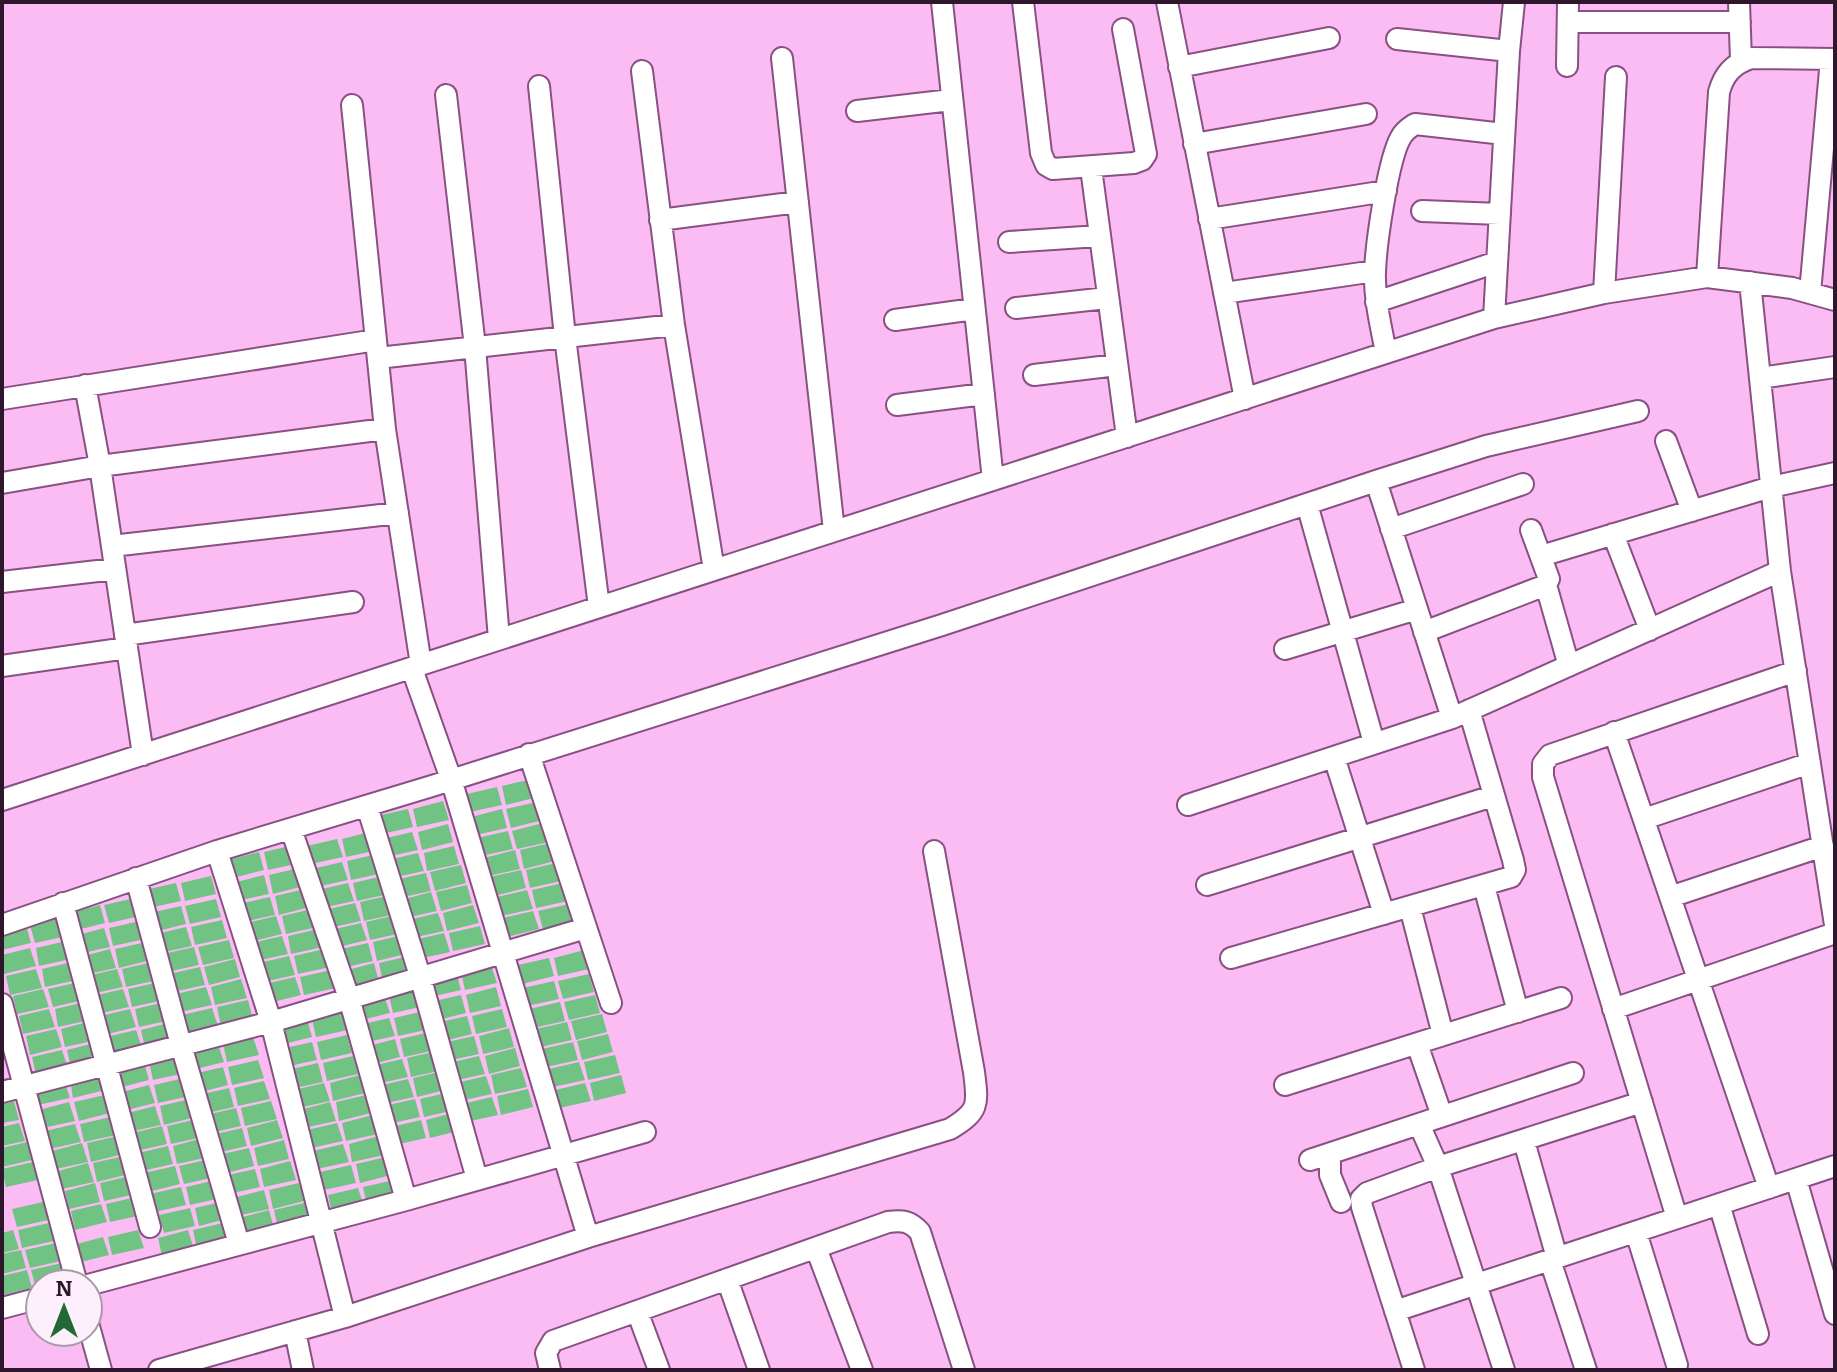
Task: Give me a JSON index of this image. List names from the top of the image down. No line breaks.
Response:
{"north":"top"}
